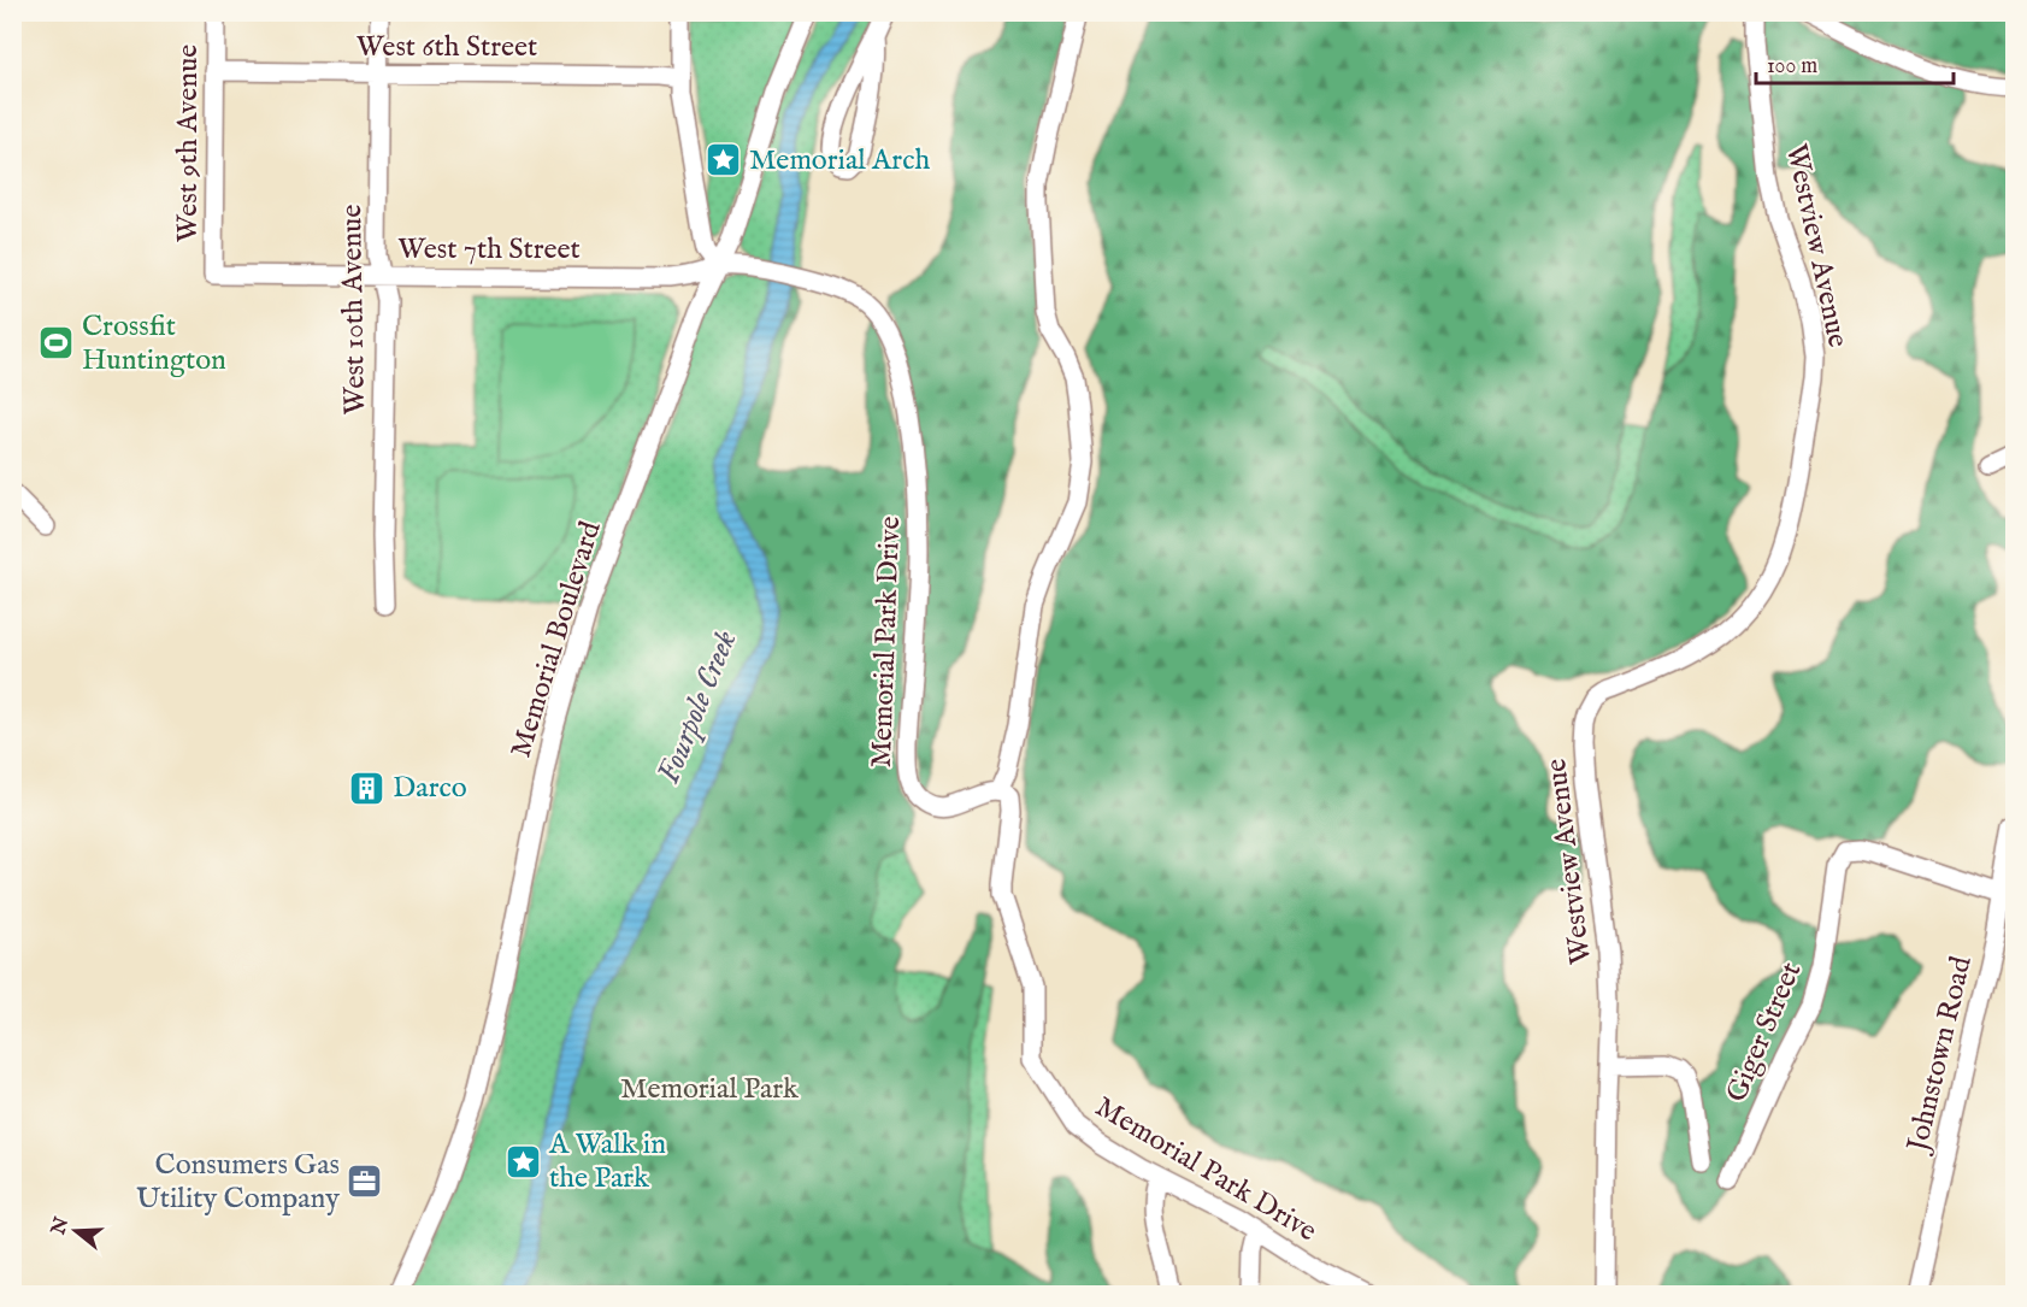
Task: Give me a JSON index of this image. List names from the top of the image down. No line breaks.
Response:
{"streets":{"street":["West 6th Street","West 9th Avenue","Westview Avenue","West 7th Street","West 10th Avenue","Memorial Boulevard","Memorial Park Drive","Giger Street","Johnstown Road"]},"crossings":[["West 6th Street","West 9th Avenue"],["West 6th Street","West 10th Avenue"],["West 9th Avenue","West 7th Street"],["West 7th Street","West 10th Avenue"],["West 7th Street","Memorial Boulevard"],["West 7th Street","Memorial Park Drive"],["Memorial Boulevard","Memorial Park Drive"],["Giger Street","Johnstown Road"]],"water":["Fourpole Creek"],"parks":["Memorial Park"],"places":{"place":["Memorial Arch","A Walk in the Park"],"sports":["Crossfit Huntington"],"building":["Darco"],"office":["Consumers Gas Utility Company"]},"scale_bar":"100 m","north":"left"}
